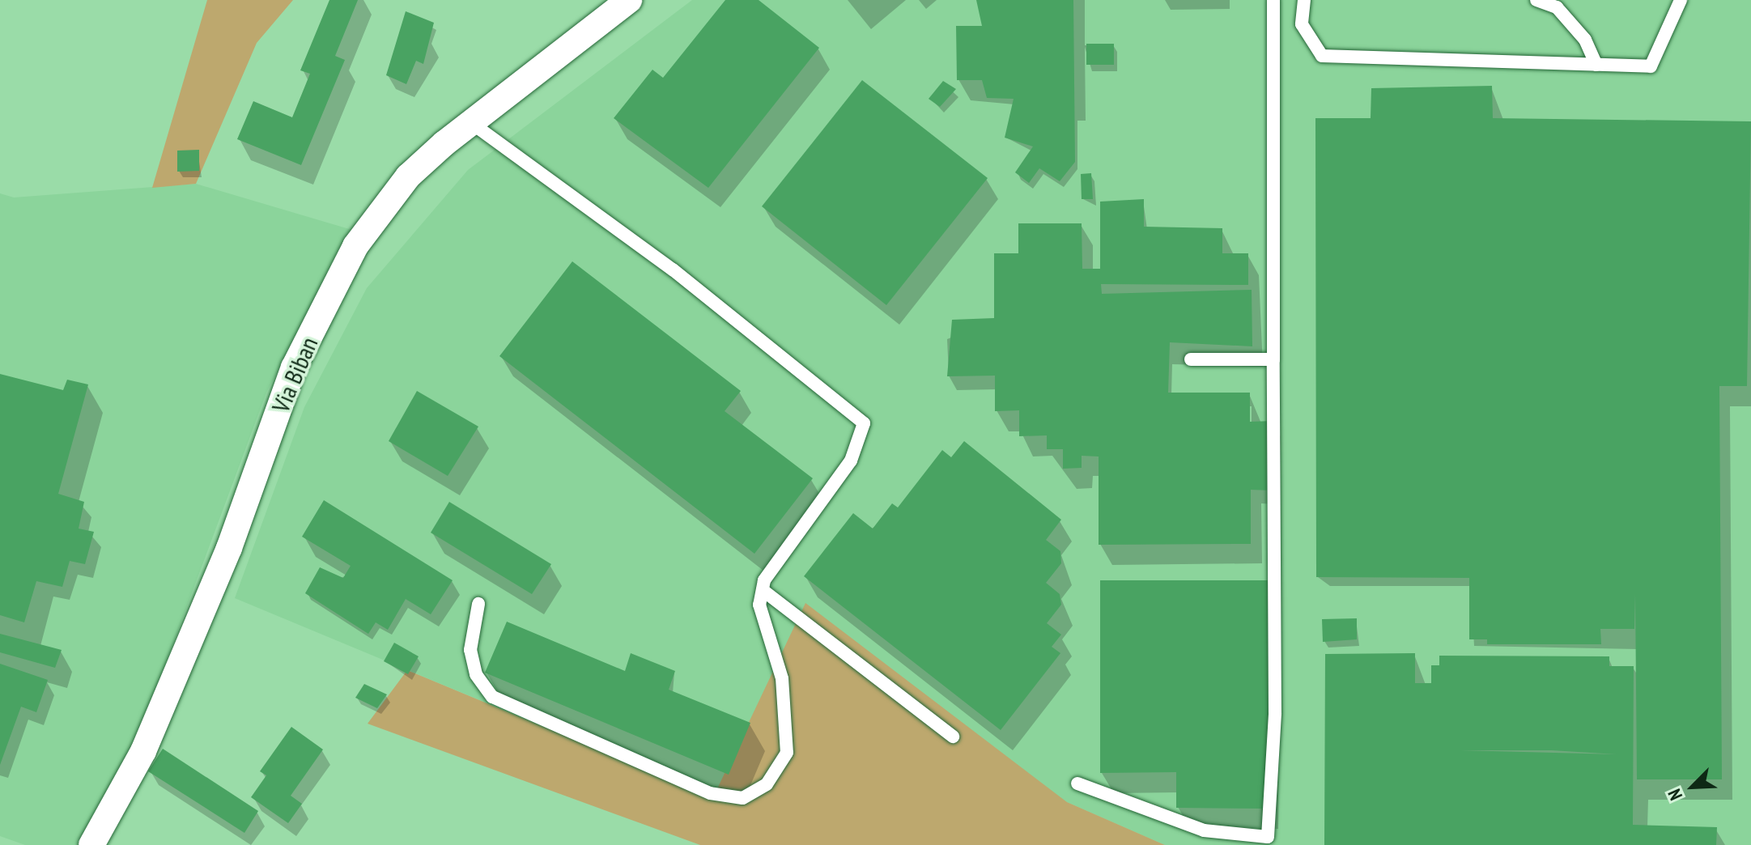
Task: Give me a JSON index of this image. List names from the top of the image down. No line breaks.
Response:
{"streets":{"street":["Via Biban"]},"north":"bottom left"}
